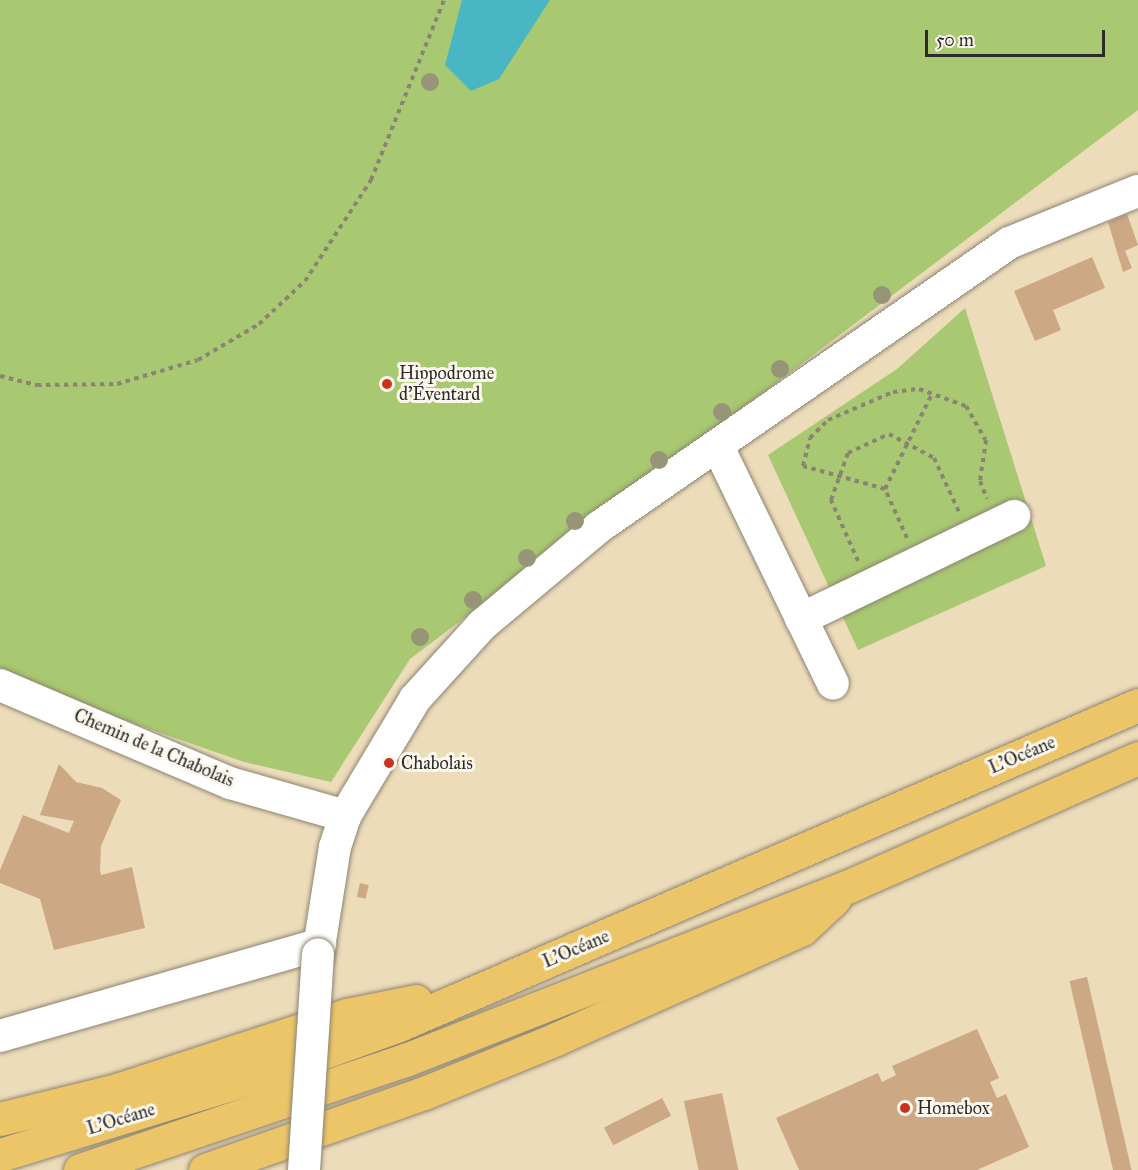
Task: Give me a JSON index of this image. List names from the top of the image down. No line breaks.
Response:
{"streets":{"highway":["L’Océane"],"street":["Chemin de la Chabolais"]},"places":["Hippodrome d'Éventard","Chabolais","Homebox"],"scale_bar":"50 m"}
